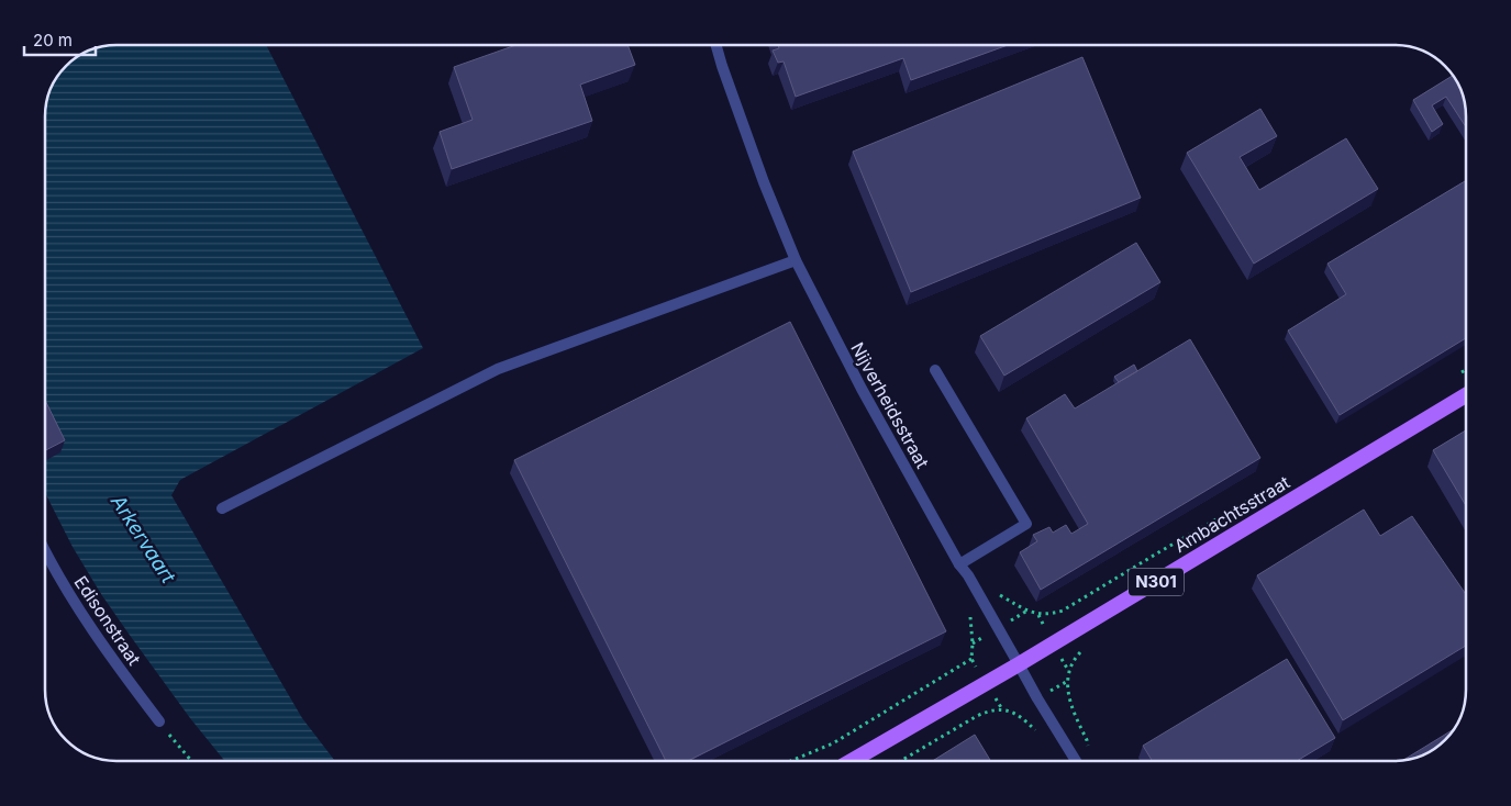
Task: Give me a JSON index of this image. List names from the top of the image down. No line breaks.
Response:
{"streets":{"main road":["Ambachtsstraat","N301"],"street":["Nijverheidsstraat","Edisonstraat"]},"crossings":[["Nijverheidsstraat","Ambachtsstraat"]],"water":["Arkervaart"],"scale_bar":"20 m"}
